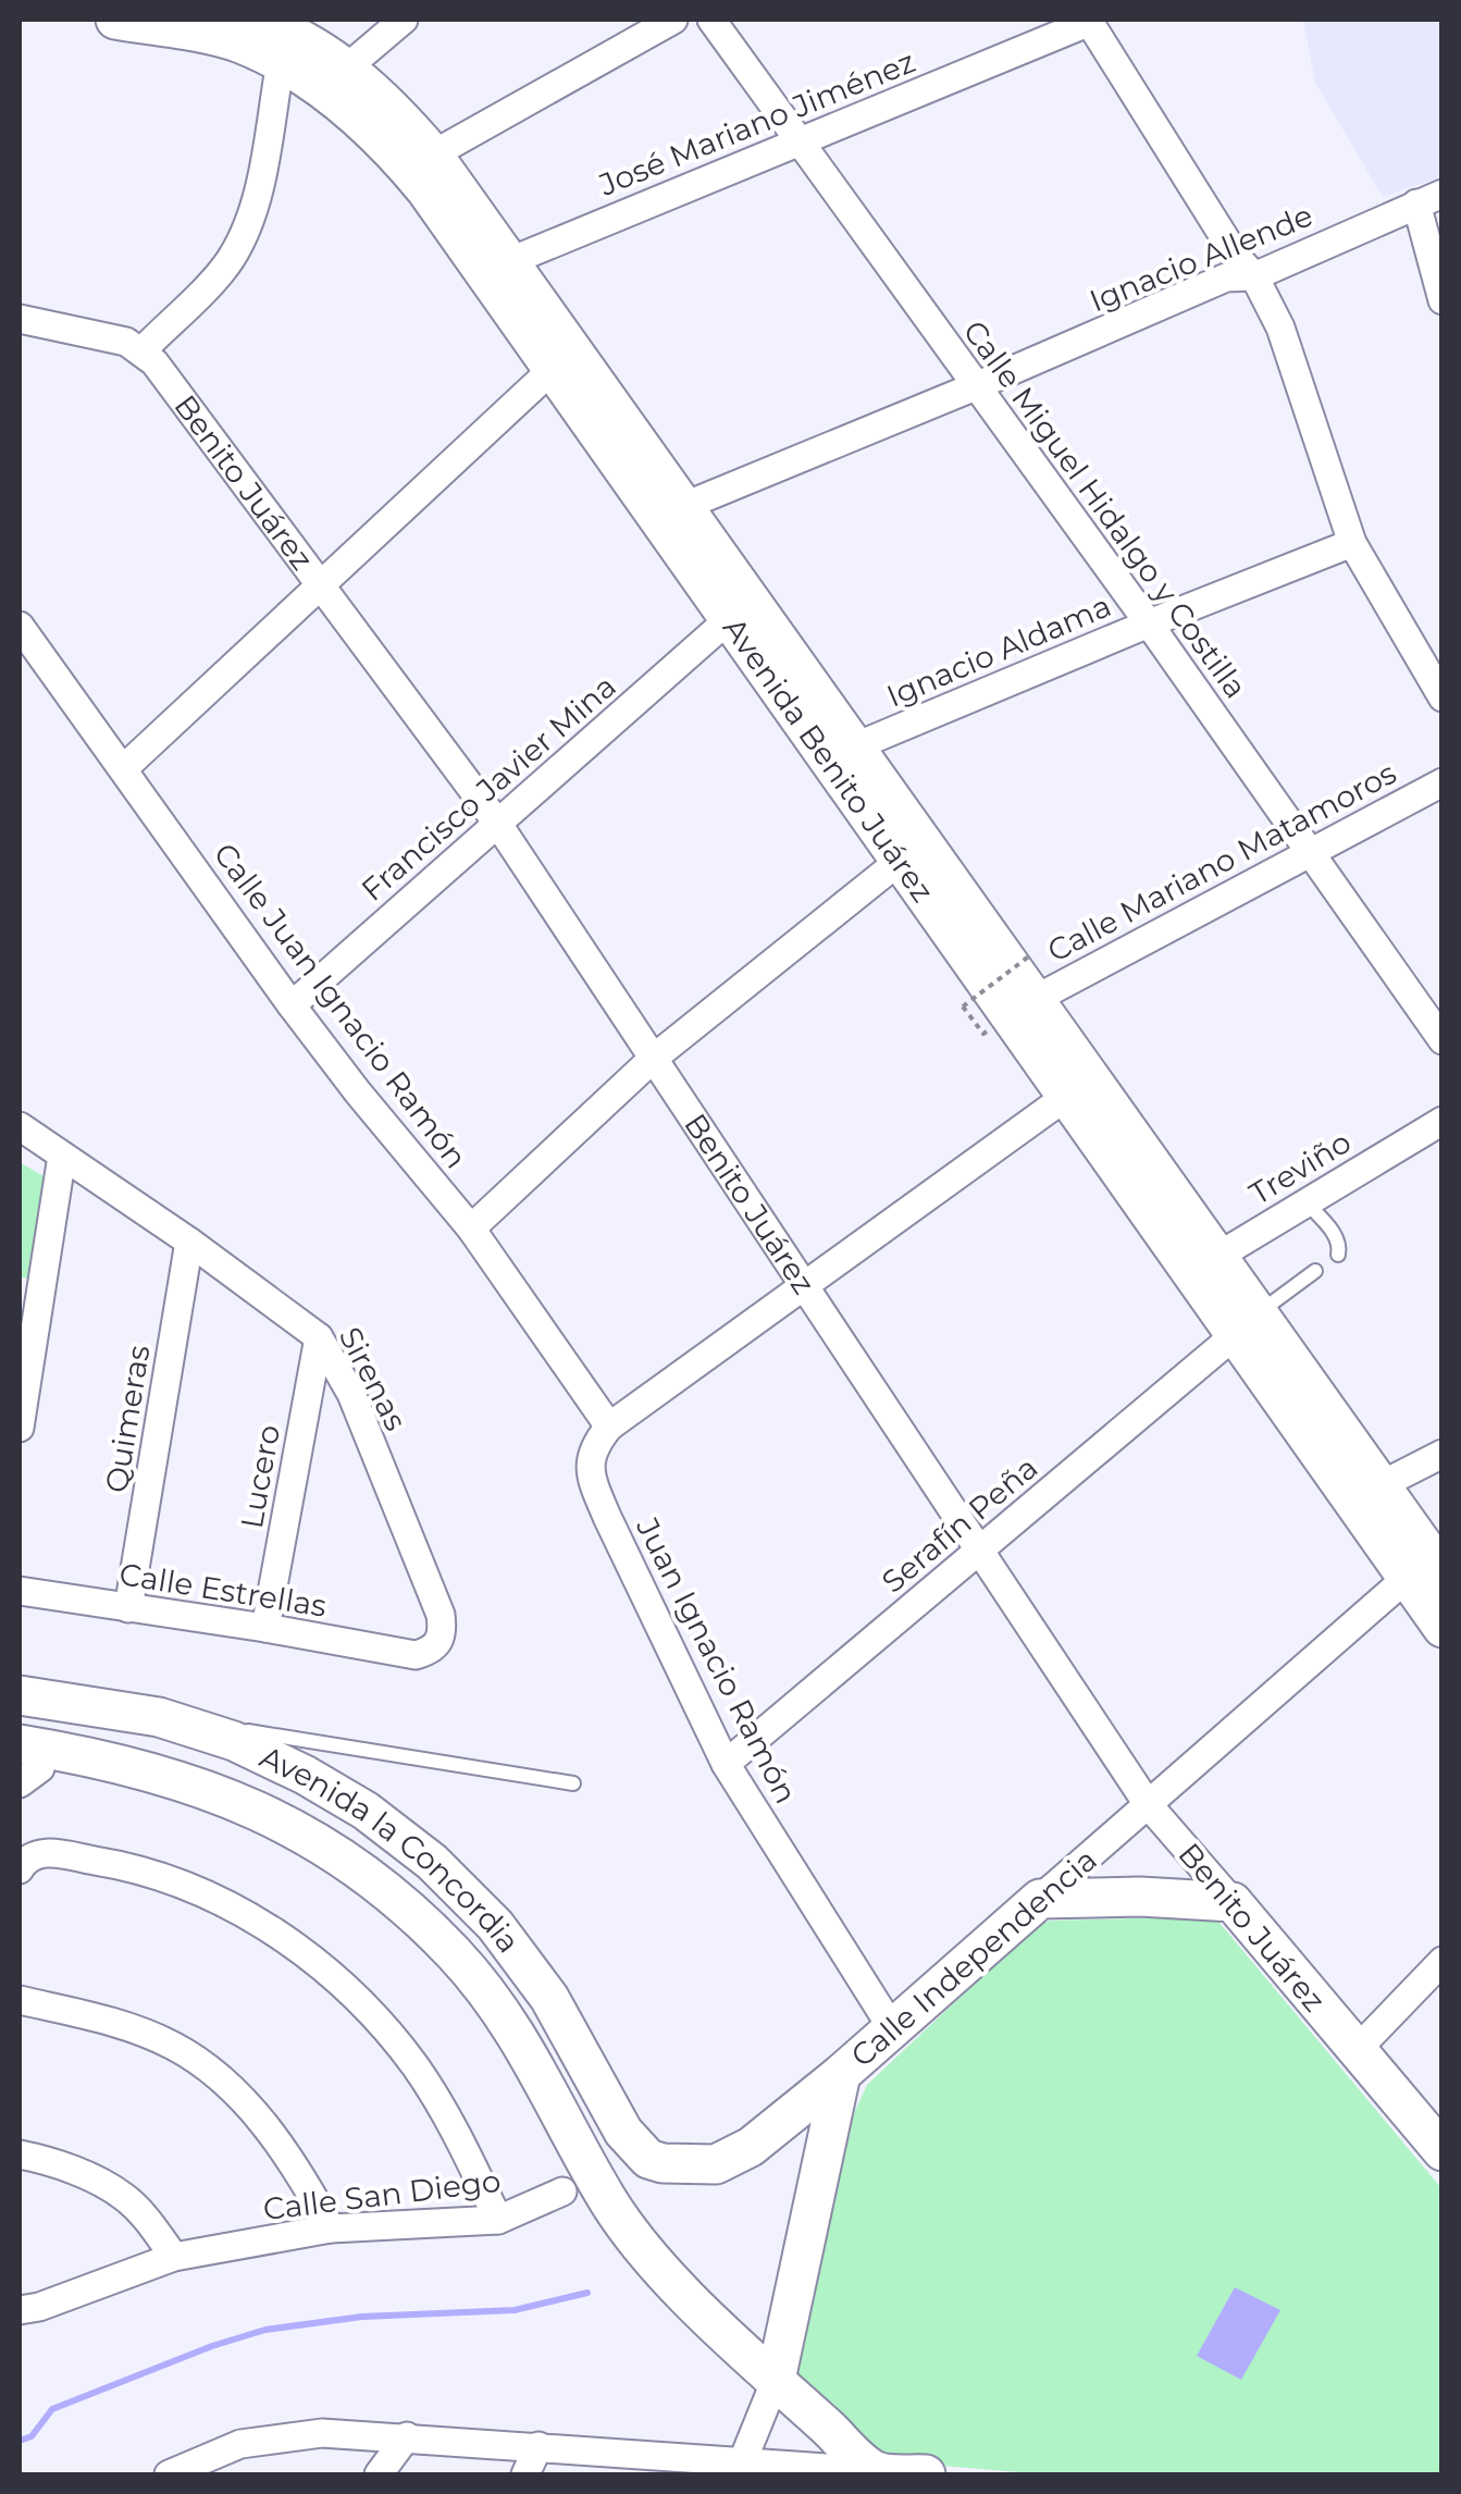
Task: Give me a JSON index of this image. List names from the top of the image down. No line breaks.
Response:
{"streets":{"main road":["Benito Juárez","Avenida Benito Juárez","Avenida la Concordia","Calle Independencia"],"street":["José Mariano Jiménez","Ignacio Allende","Calle Miguel Hidalgo y Costilla","Ignacio Aldama","Francisco Javier Mina","Calle Mariano Matamoros","Calle Juan Ignacio Ramón","Treviño","Sirenas","Quimeras","Lucero","Serafín Peña","Calle Estrellas","Juan Ignacio Ramón","Calle San Diego"]},"crossings":[["José Mariano Jiménez","Calle Miguel Hidalgo y Costilla"],["José Mariano Jiménez","Avenida Benito Juárez"],["Ignacio Allende","Calle Miguel Hidalgo y Costilla"],["Ignacio Allende","Avenida Benito Juárez"],["Benito Juárez","Francisco Javier Mina"],["Benito Juárez","Serafín Peña"],["Benito Juárez","Calle Independencia"],["Calle Miguel Hidalgo y Costilla","Ignacio Aldama"],["Calle Miguel Hidalgo y Costilla","Calle Mariano Matamoros"],["Ignacio Aldama","Avenida Benito Juárez"],["Avenida Benito Juárez","Francisco Javier Mina"],["Avenida Benito Juárez","Calle Mariano Matamoros"],["Avenida Benito Juárez","Treviño"],["Avenida Benito Juárez","Serafín Peña"],["Avenida Benito Juárez","Calle Independencia"],["Francisco Javier Mina","Calle Juan Ignacio Ramón"],["Calle Juan Ignacio Ramón","Juan Ignacio Ramón"],["Sirenas","Quimeras"],["Sirenas","Lucero"],["Sirenas","Calle Estrellas"],["Quimeras","Calle Estrellas"],["Lucero","Calle Estrellas"],["Serafín Peña","Juan Ignacio Ramón"],["Juan Ignacio Ramón","Calle Independencia"],["Avenida la Concordia","Calle Independencia"]]}
